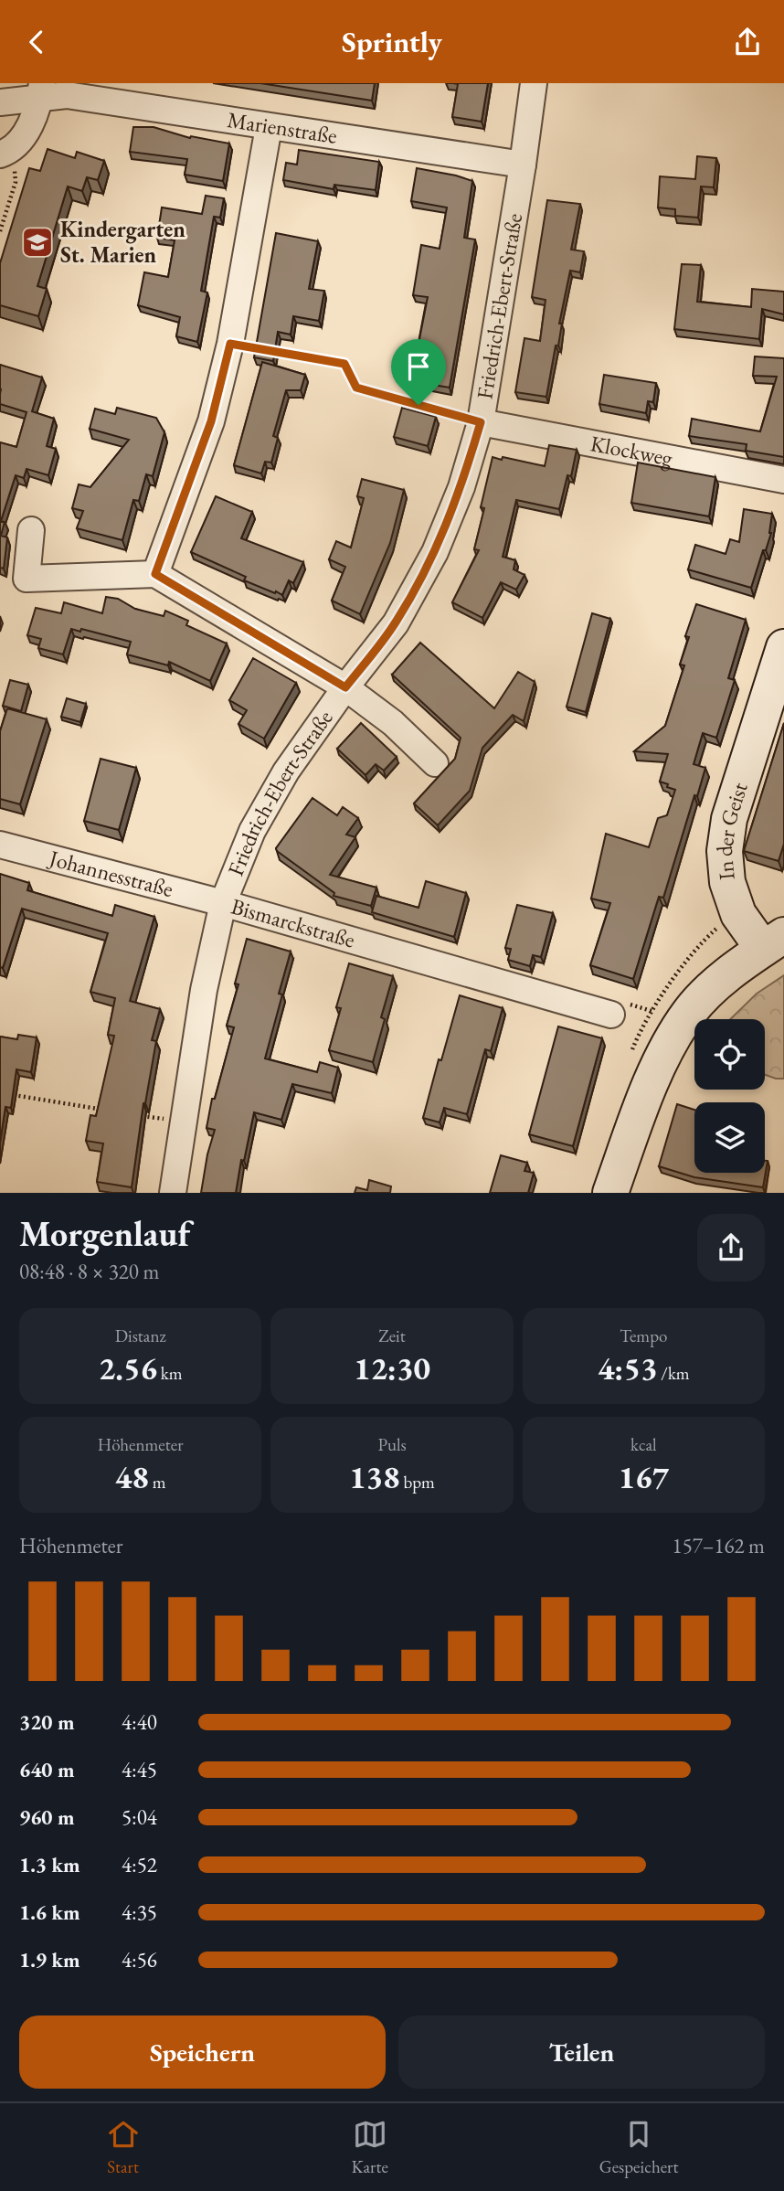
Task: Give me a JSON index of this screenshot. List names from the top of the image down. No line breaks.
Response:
{"streets":{"main road":["In der Geist"],"street":["Marienstraße","Friedrich-Ebert-Straße","Klockweg","Johannesstraße","Bismarckstraße"]},"crossings":[["Marienstraße","Friedrich-Ebert-Straße"],["Friedrich-Ebert-Straße","Klockweg"],["Friedrich-Ebert-Straße","Johannesstraße"],["Friedrich-Ebert-Straße","Bismarckstraße"],["Johannesstraße","Bismarckstraße"]],"places":{"school or university":["Kindergarten St. Marien"]},"page":{"header":"Sprintly","heading":["Morgenlauf","08:48 · 8 × 320 m"],"stats":[["Distanz","2.56 km"],["Zeit","12:30"],["Tempo","4:53 /km"],["Höhenmeter","48 m"],["Puls","138 bpm"],["kcal","167"]],"chart":["Höhenmeter","157–162 m"],"list":[{"name":"320 m","note":"4:40"},{"name":"640 m","note":"4:45"},{"name":"960 m","note":"5:04"},{"name":"1.3 km","note":"4:52"},{"name":"1.6 km","note":"4:35"},{"name":"1.9 km","note":"4:56"}],"buttons":["Speichern","Teilen"],"tabs":["Start","Karte","Gespeichert"]}}
